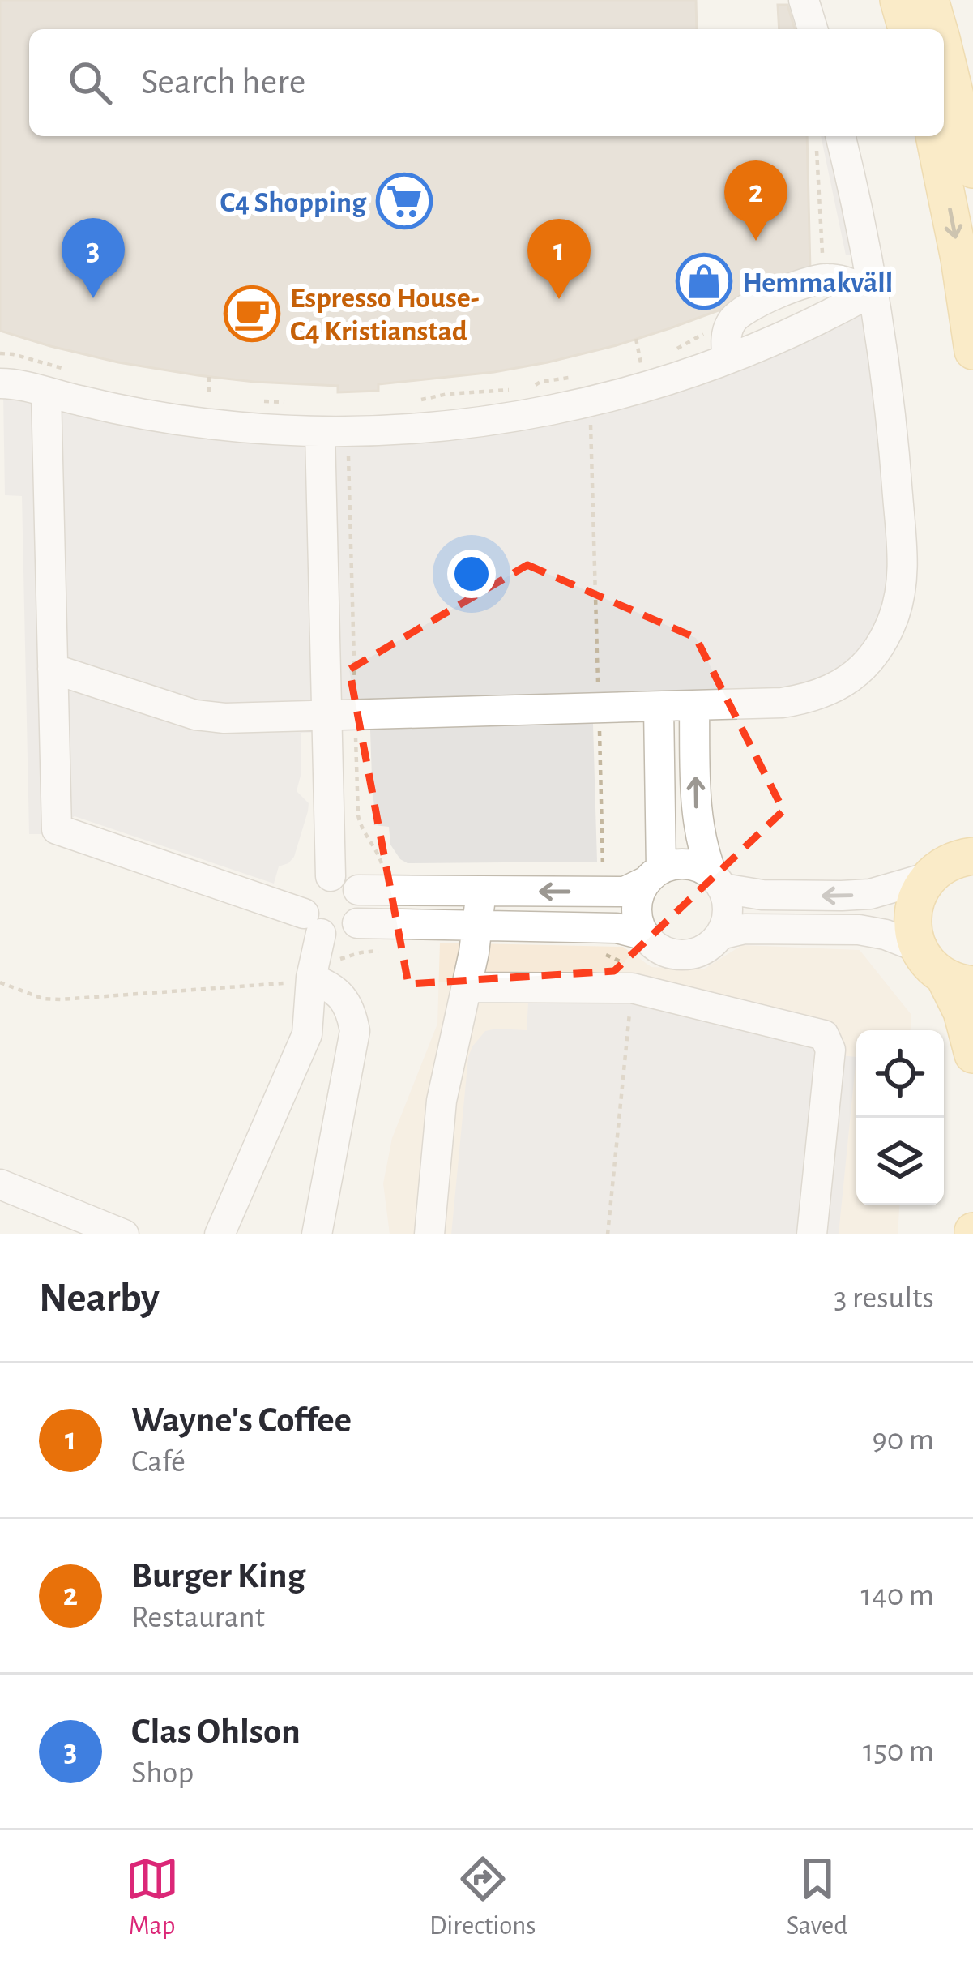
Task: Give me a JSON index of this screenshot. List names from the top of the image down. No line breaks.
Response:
{"places":{"supermarket":["C4 Shopping"],"shop":["Hemmakväll"],"cafe":["Espresso House- C4 Kristianstad"]},"page":{"search":"Search here","pins":["2","3","1"],"heading":["Nearby","3 results"],"list":[{"mark":"1","name":"Wayne's Coffee","note":"Café","value":"90 m"},{"mark":"2","name":"Burger King","note":"Restaurant","value":"140 m"},{"mark":"3","name":"Clas Ohlson","note":"Shop","value":"150 m"}],"nav":["Map","Directions","Saved"]}}
